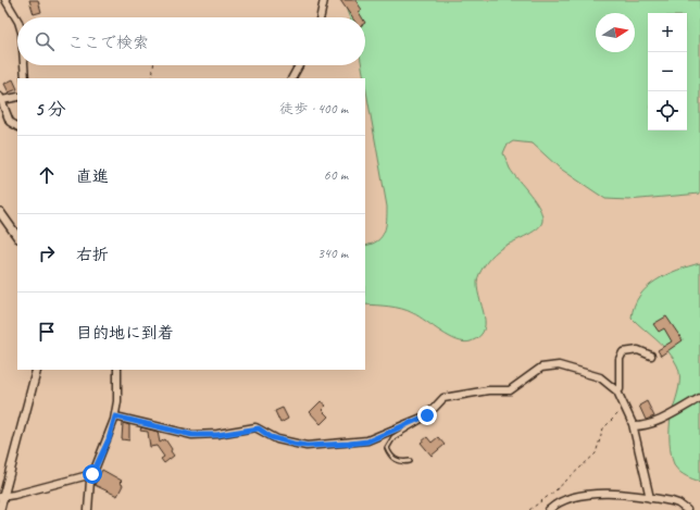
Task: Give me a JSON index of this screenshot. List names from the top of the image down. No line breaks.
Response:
{"north":"right","page":{"map_buttons":["+","−"],"search":"ここで検索","heading":["5 分","徒歩 · 400 m"],"list":[["直進","60 m"],["右折","340 m"],"目的地に到着"]}}
